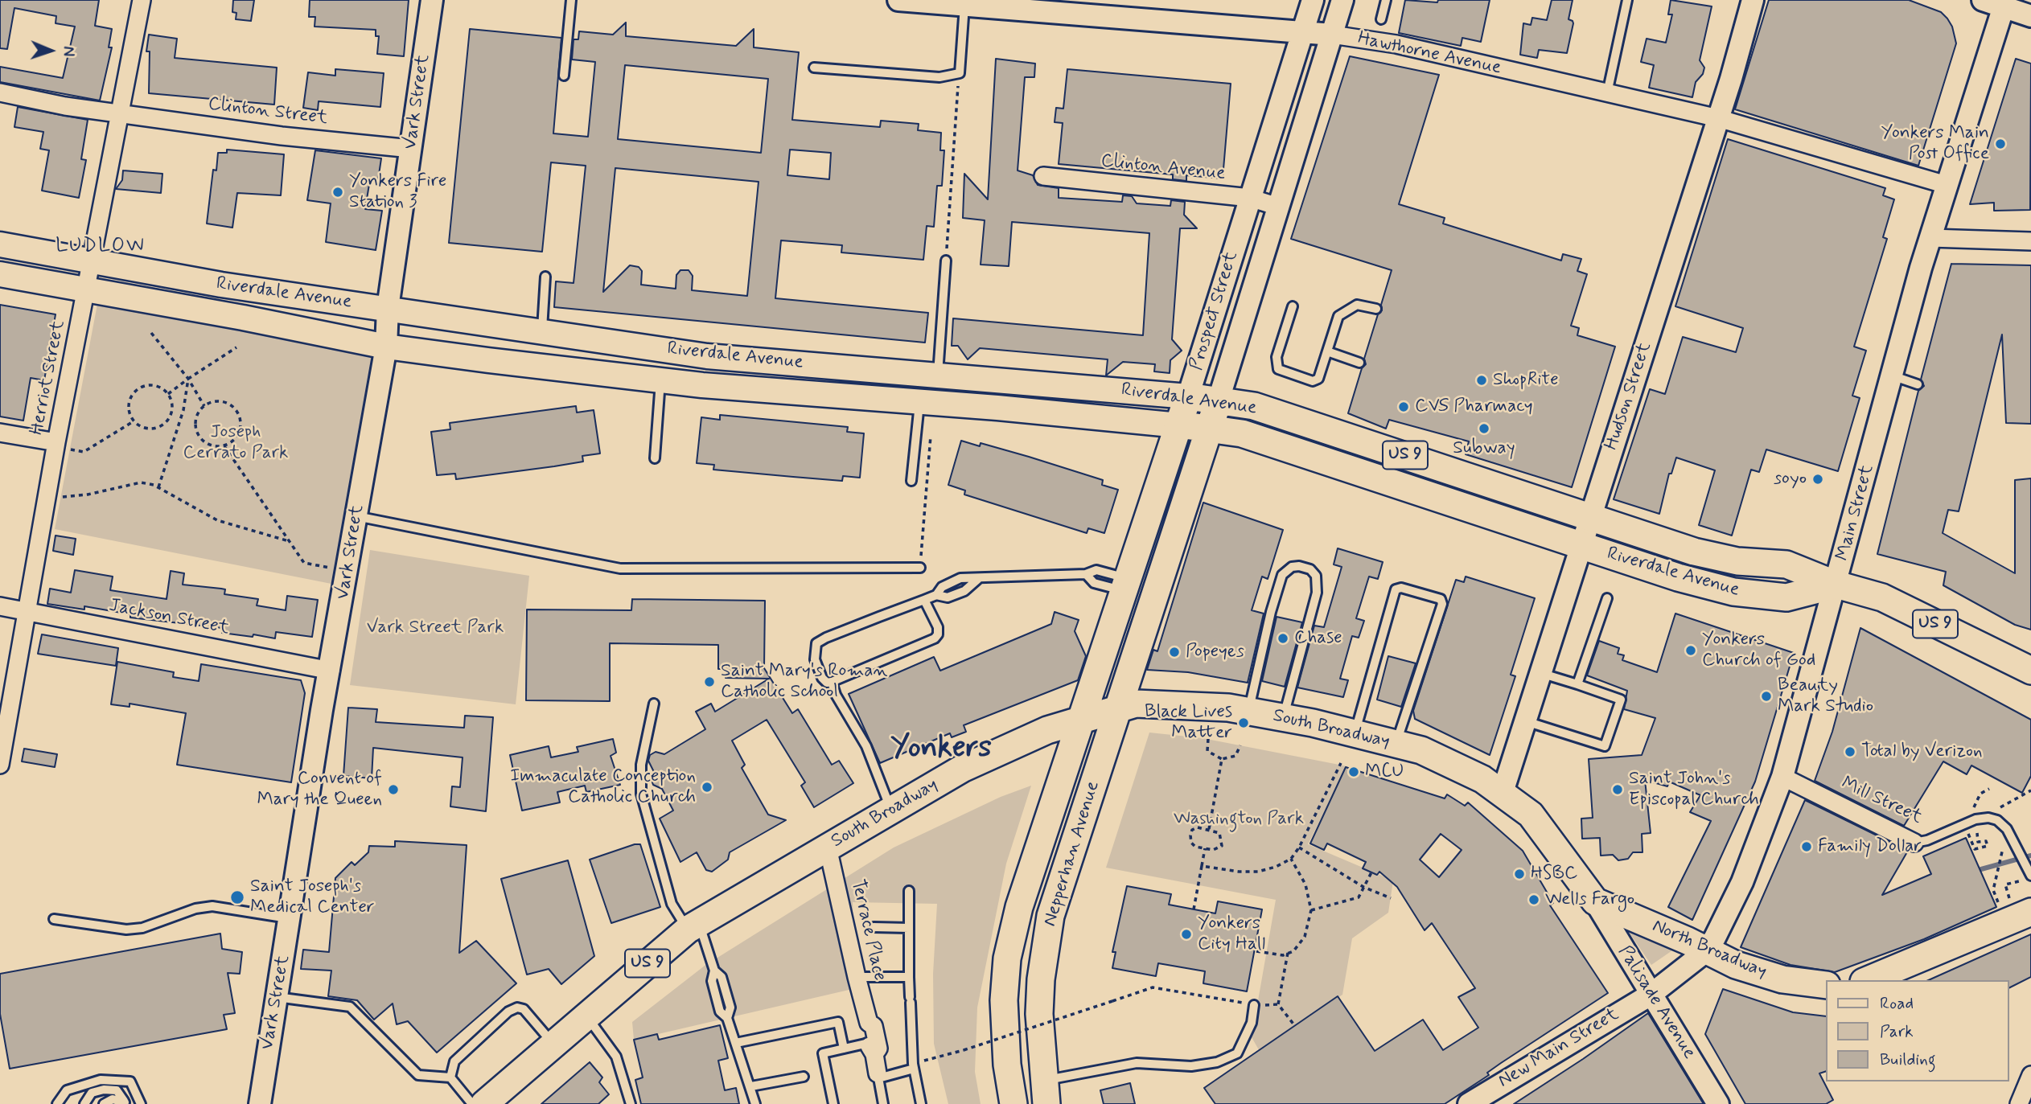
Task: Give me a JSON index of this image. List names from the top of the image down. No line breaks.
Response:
{"streets":{"main road":["Riverdale Avenue","Prospect Street","US 9","South Broadway","Nepperhan Avenue","North Broadway"],"street":["Hawthorne Avenue","Vark Street","Clinton Street","Clinton Avenue","Herriot Street","Hudson Street","Main Street","Jackson Street","Mill Street","Terrace Place","Palisade Avenue","New Main Street"]},"crossings":[["Hawthorne Avenue","Prospect Street"],["Hawthorne Avenue","Hudson Street"],["Hawthorne Avenue","Main Street"],["Vark Street","Clinton Street"],["Vark Street","Riverdale Avenue"],["Vark Street","Jackson Street"],["Clinton Street","Herriot Street"],["Clinton Avenue","Prospect Street"],["Riverdale Avenue","Prospect Street"],["Riverdale Avenue","Herriot Street"],["Riverdale Avenue","Hudson Street"],["Riverdale Avenue","US 9"],["Riverdale Avenue","Main Street"],["Prospect Street","South Broadway"],["Prospect Street","Nepperhan Avenue"],["Herriot Street","Jackson Street"],["Hudson Street","South Broadway"],["US 9","Main Street"],["Main Street","Mill Street"],["Main Street","North Broadway"],["Main Street","Palisade Avenue"],["Main Street","New Main Street"],["South Broadway","Nepperhan Avenue"],["South Broadway","Terrace Place"],["South Broadway","North Broadway"],["South Broadway","Palisade Avenue"],["North Broadway","Palisade Avenue"],["Palisade Avenue","New Main Street"]],"districts":["LUDLOW","Yonkers"],"parks":["Joseph Cerrato Park","Vark Street Park","Washington Park"],"places":["Yonkers Main Post Office","Yonkers Fire Station 3","ShopRite","CVS Pharmacy","Subway","soyo","Chase","Yonkers Church of God","Popeyes","Saint Mary's Roman Catholic School","Beauty Mark Studio","Black Lives Matter","Total by Verizon","MCU","Immaculate Conception Catholic Church","Convent of Mary the Queen","Saint John's Episcopal Church","Family Dollar","HSBC","Saint Joseph's Medical Center","Wells Fargo","Yonkers City Hall"],"legend":["Road","Park","Building"],"north":"right"}
